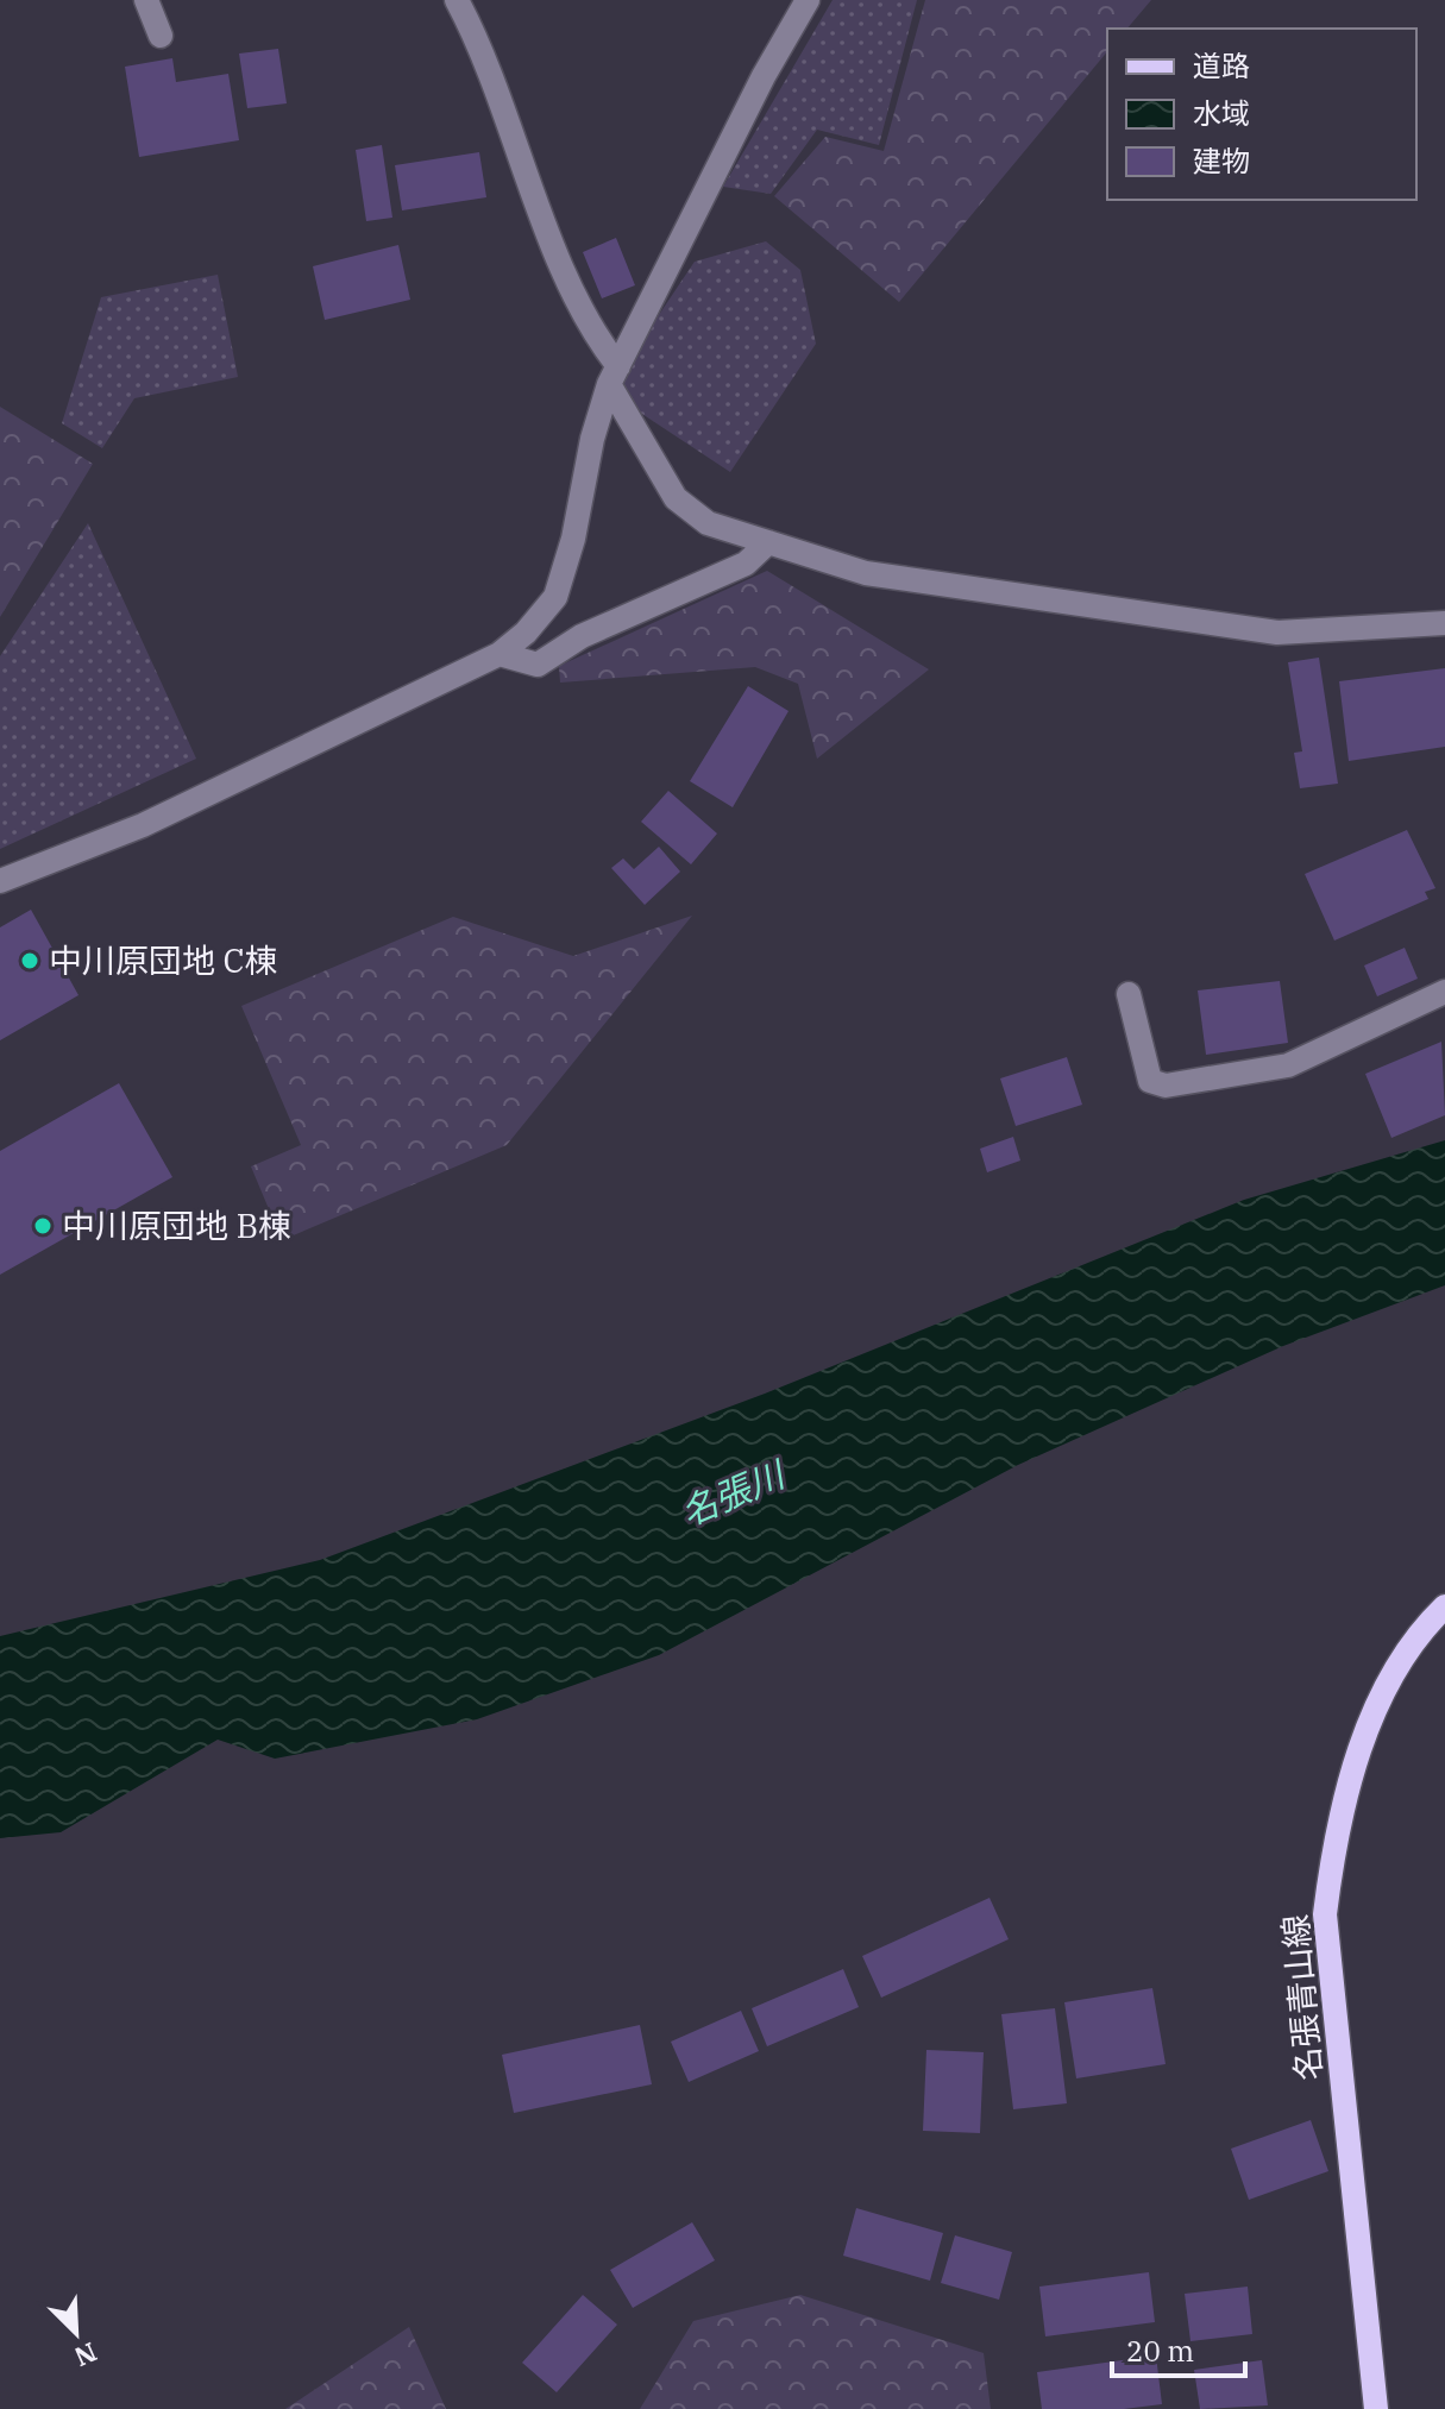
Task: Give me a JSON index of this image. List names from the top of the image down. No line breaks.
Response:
{"streets":{"main road":["名張青山線"]},"water":["名張川"],"places":["中川原団地 C棟","中川原団地 B棟"],"legend":["道路","水域","建物"],"scale_bar":"20 m","north":"bottom right"}
